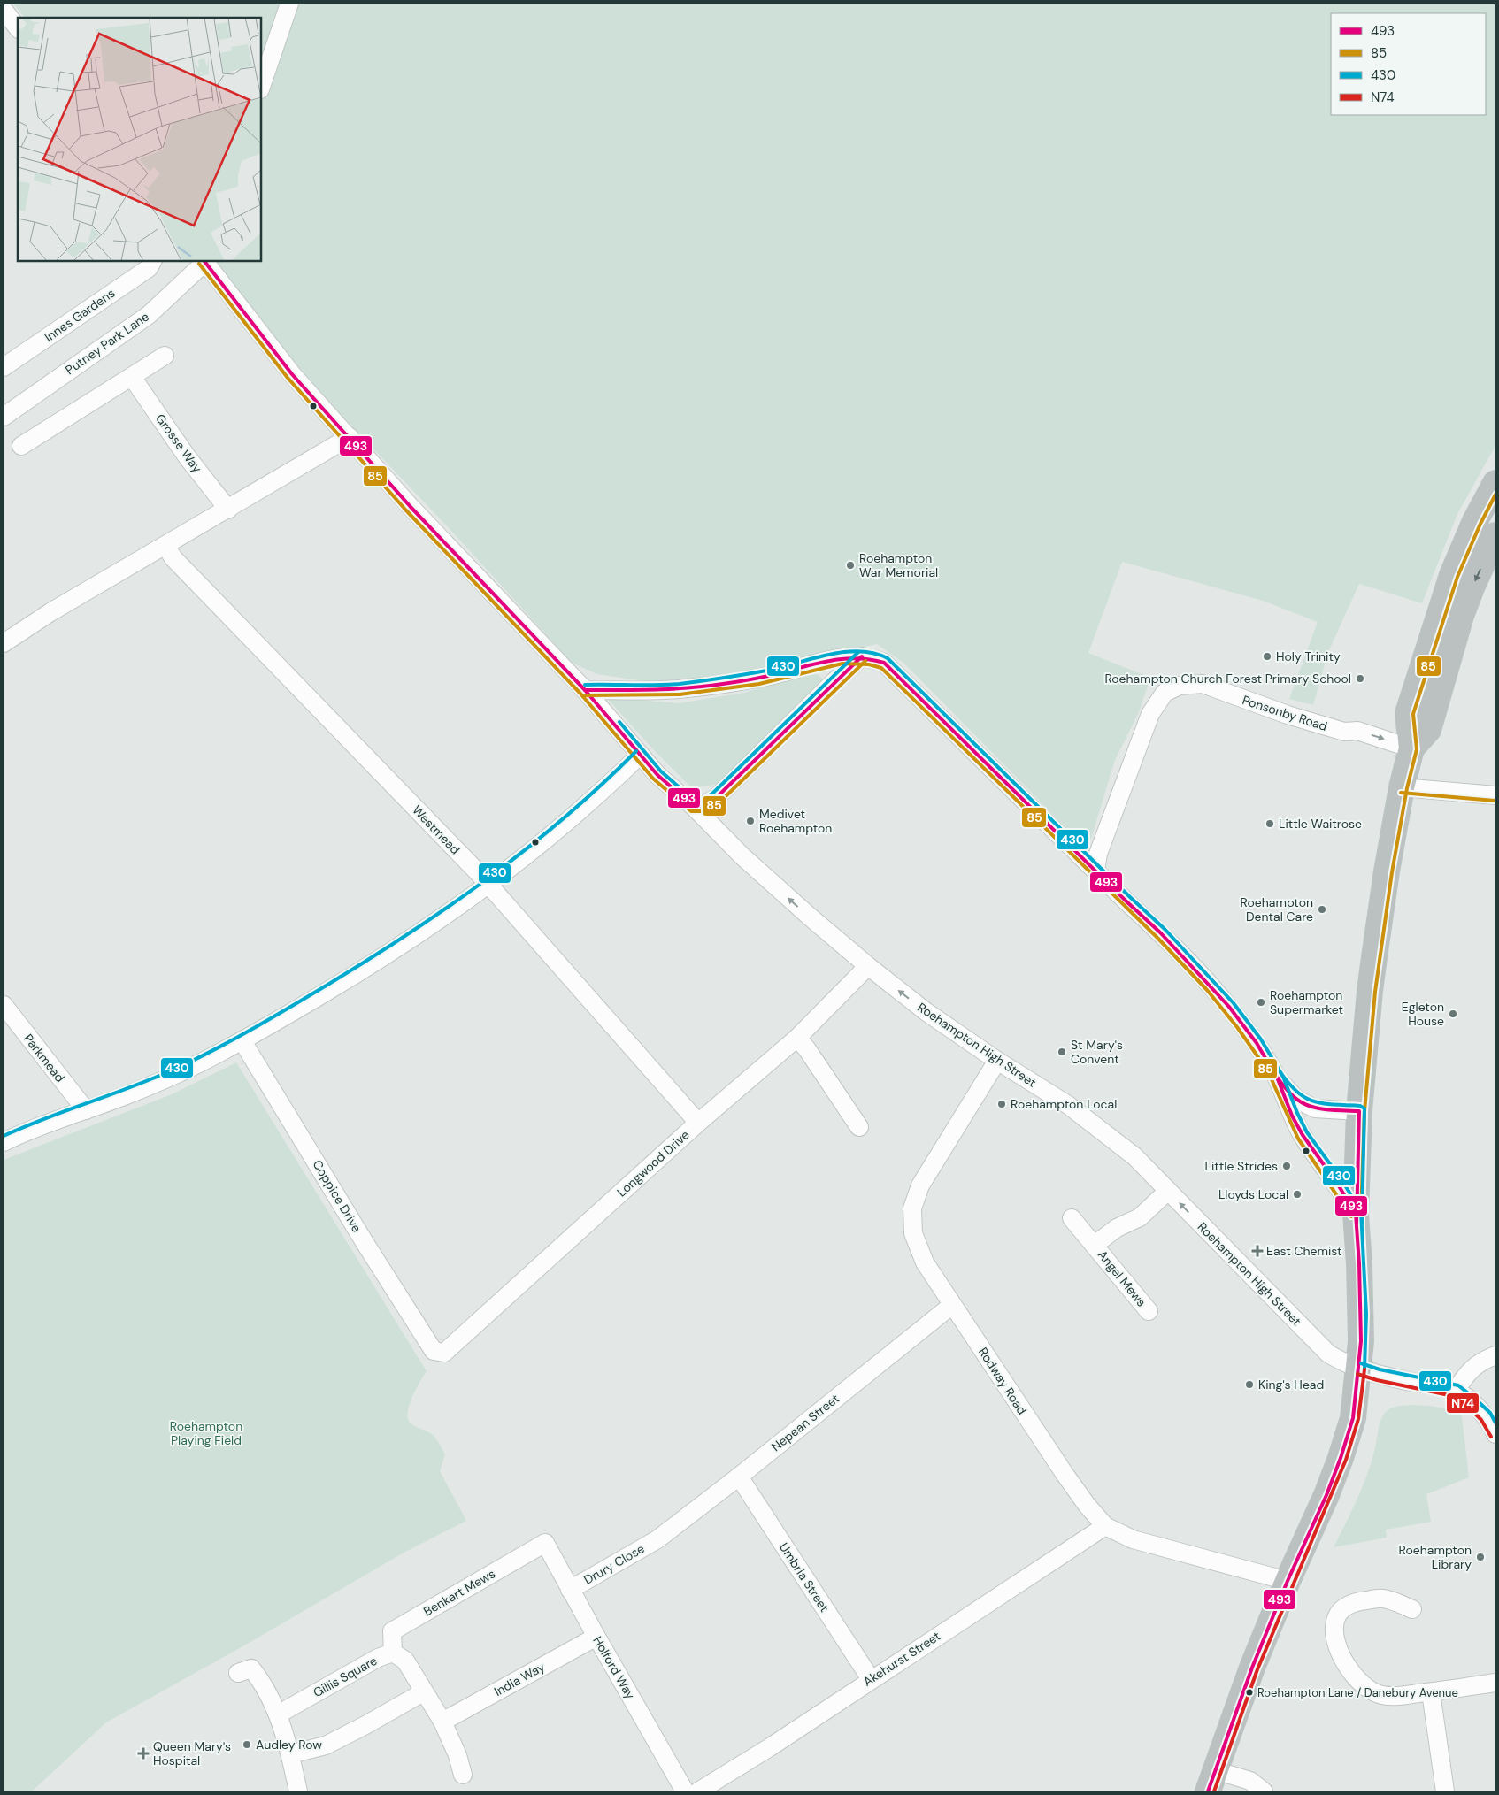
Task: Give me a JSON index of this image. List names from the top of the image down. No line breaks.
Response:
{"streets":{"street":["Innes Gardens","Putney Park Lane","Grosse Way","Ponsonby Road","Westmead","Roehampton High Street","Parkmead","Longwood Drive","Coppice Drive","Angel Mews","Rodway Road","Nepean Street","Drury Close","Umbria Street","Benkart Mews","Akehurst Street","Holford Way","Gillis Square","India Way"]},"crossings":[["Putney Park Lane","Roehampton High Street"],["Westmead","Longwood Drive"],["Roehampton High Street","Longwood Drive"],["Roehampton High Street","Angel Mews"],["Roehampton High Street","Rodway Road"],["Longwood Drive","Coppice Drive"],["Rodway Road","Nepean Street"],["Rodway Road","Akehurst Street"],["Nepean Street","Drury Close"],["Nepean Street","Umbria Street"],["Drury Close","Holford Way"],["Umbria Street","Akehurst Street"],["Benkart Mews","Holford Way"],["Benkart Mews","Gillis Square"],["Holford Way","India Way"],["Gillis Square","India Way"]],"parks":["Roehampton Playing Field"],"places":{"other":["Roehampton War Memorial","Holy Trinity","Roehampton Church Forest Primary School","Medivet Roehampton","Little Waitrose","Roehampton Dental Care","Roehampton Supermarket","Egleton House","St Mary's Convent","Roehampton Local","Little Strides","Lloyds Local","King's Head","Roehampton Library","Roehampton Lane / Danebury Avenue","Audley Row"],"health":["East Chemist","Queen Mary's Hospital"]},"lines":["transit line 493","transit line 85","transit line 430","transit line N74"],"legend":["493","85","430","N74"]}
